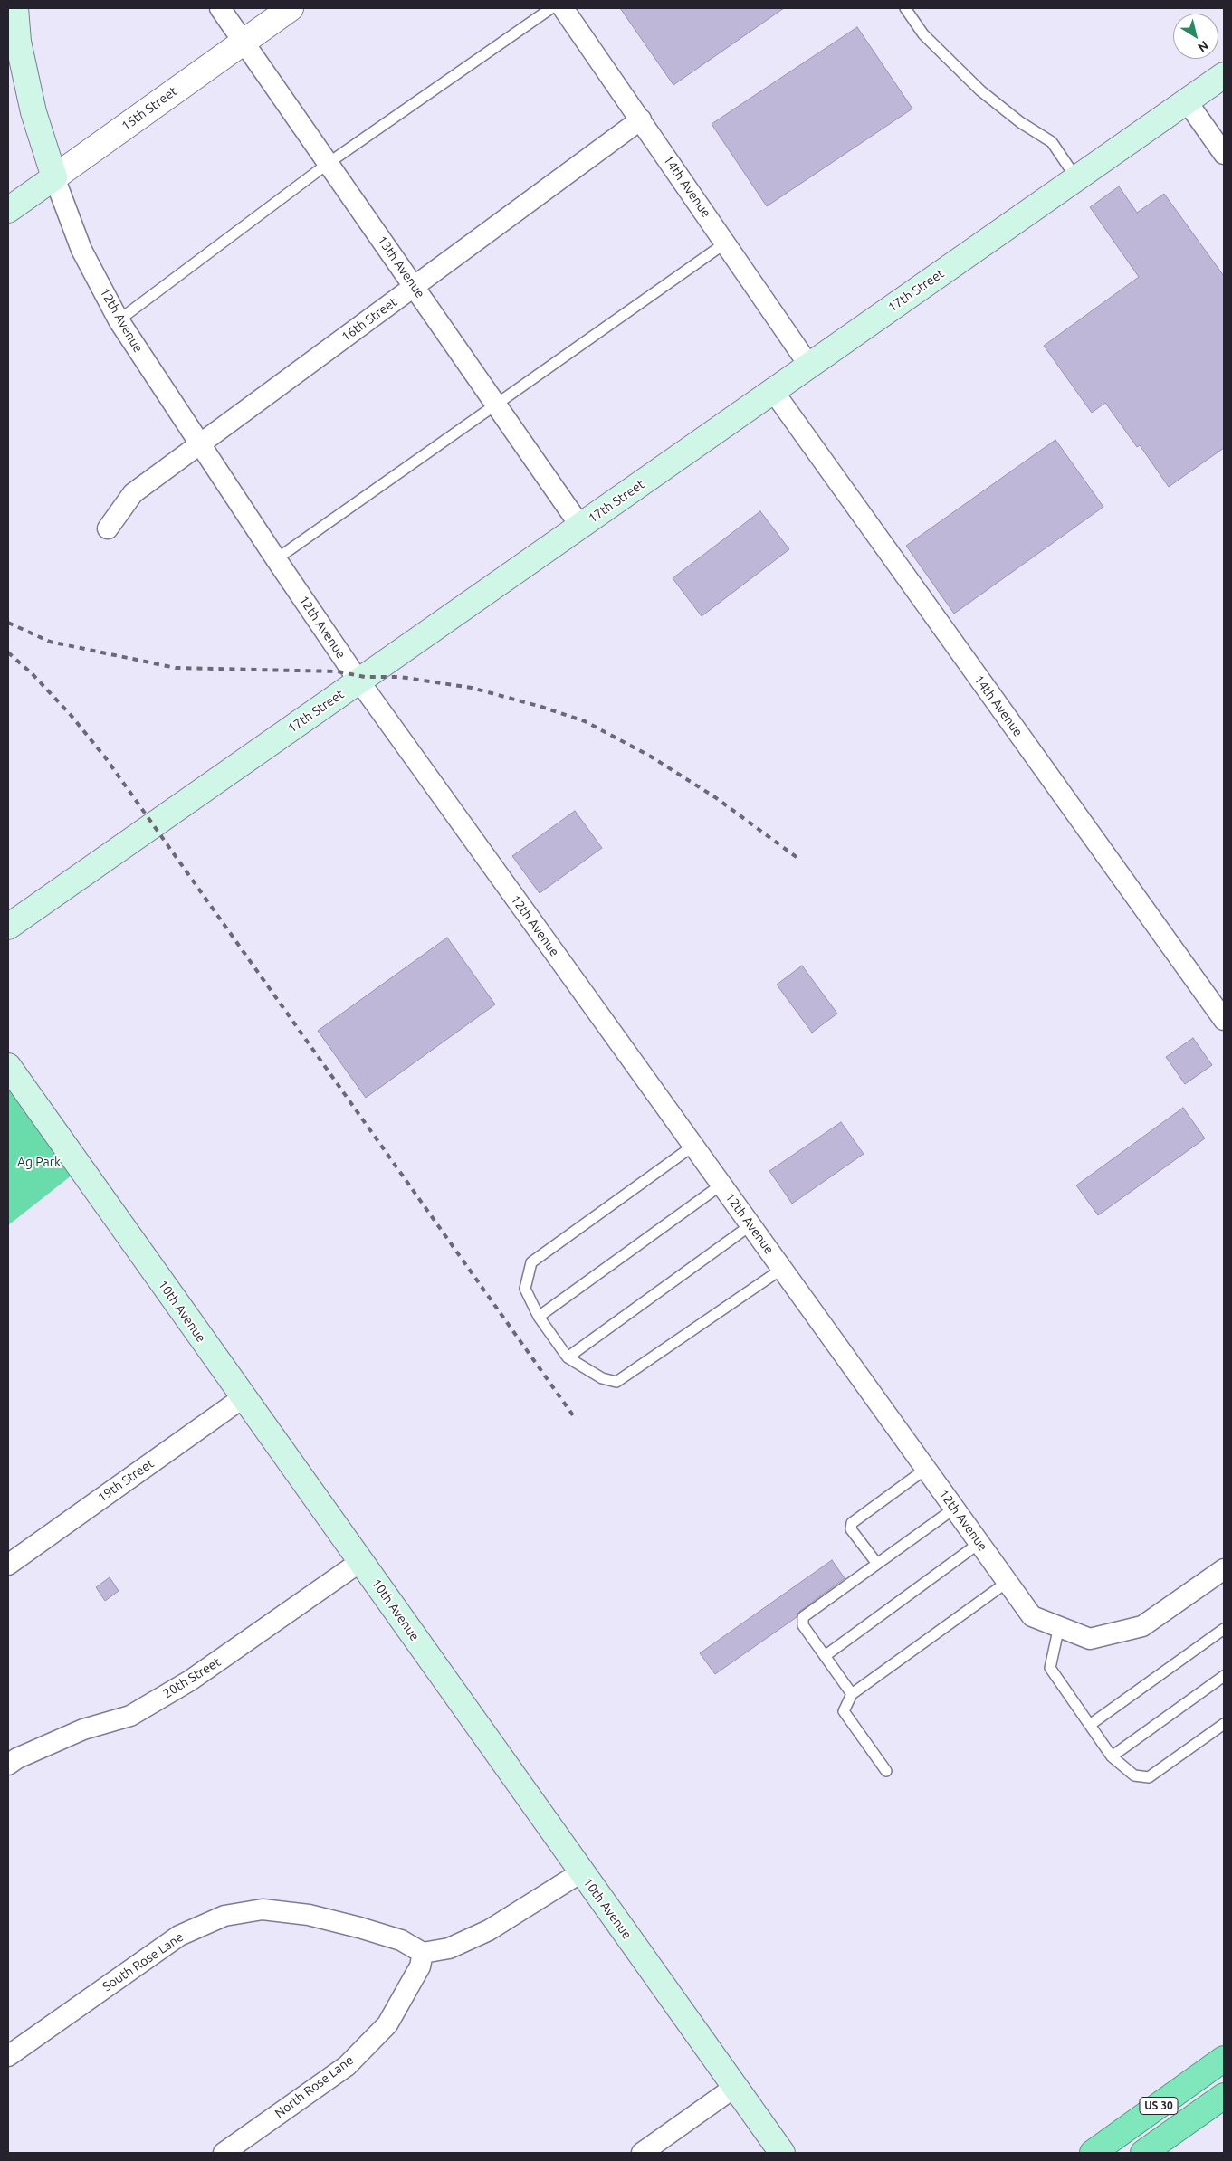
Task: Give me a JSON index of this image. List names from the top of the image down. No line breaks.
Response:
{"streets":{"highway":["US 30"],"main road":["15th Street","17th Street","12th Avenue","10th Avenue"],"street":["14th Avenue","13th Avenue","16th Street","19th Street","20th Street","South Rose Lane","North Rose Lane"]},"crossings":[["15th Street","13th Avenue"],["15th Street","12th Avenue"],["14th Avenue","17th Street"],["14th Avenue","16th Street"],["13th Avenue","17th Street"],["13th Avenue","16th Street"],["17th Street","12th Avenue"],["16th Street","12th Avenue"],["10th Avenue","19th Street"],["10th Avenue","20th Street"],["South Rose Lane","North Rose Lane"]],"parks":["Ag Park"],"north":"bottom right"}
